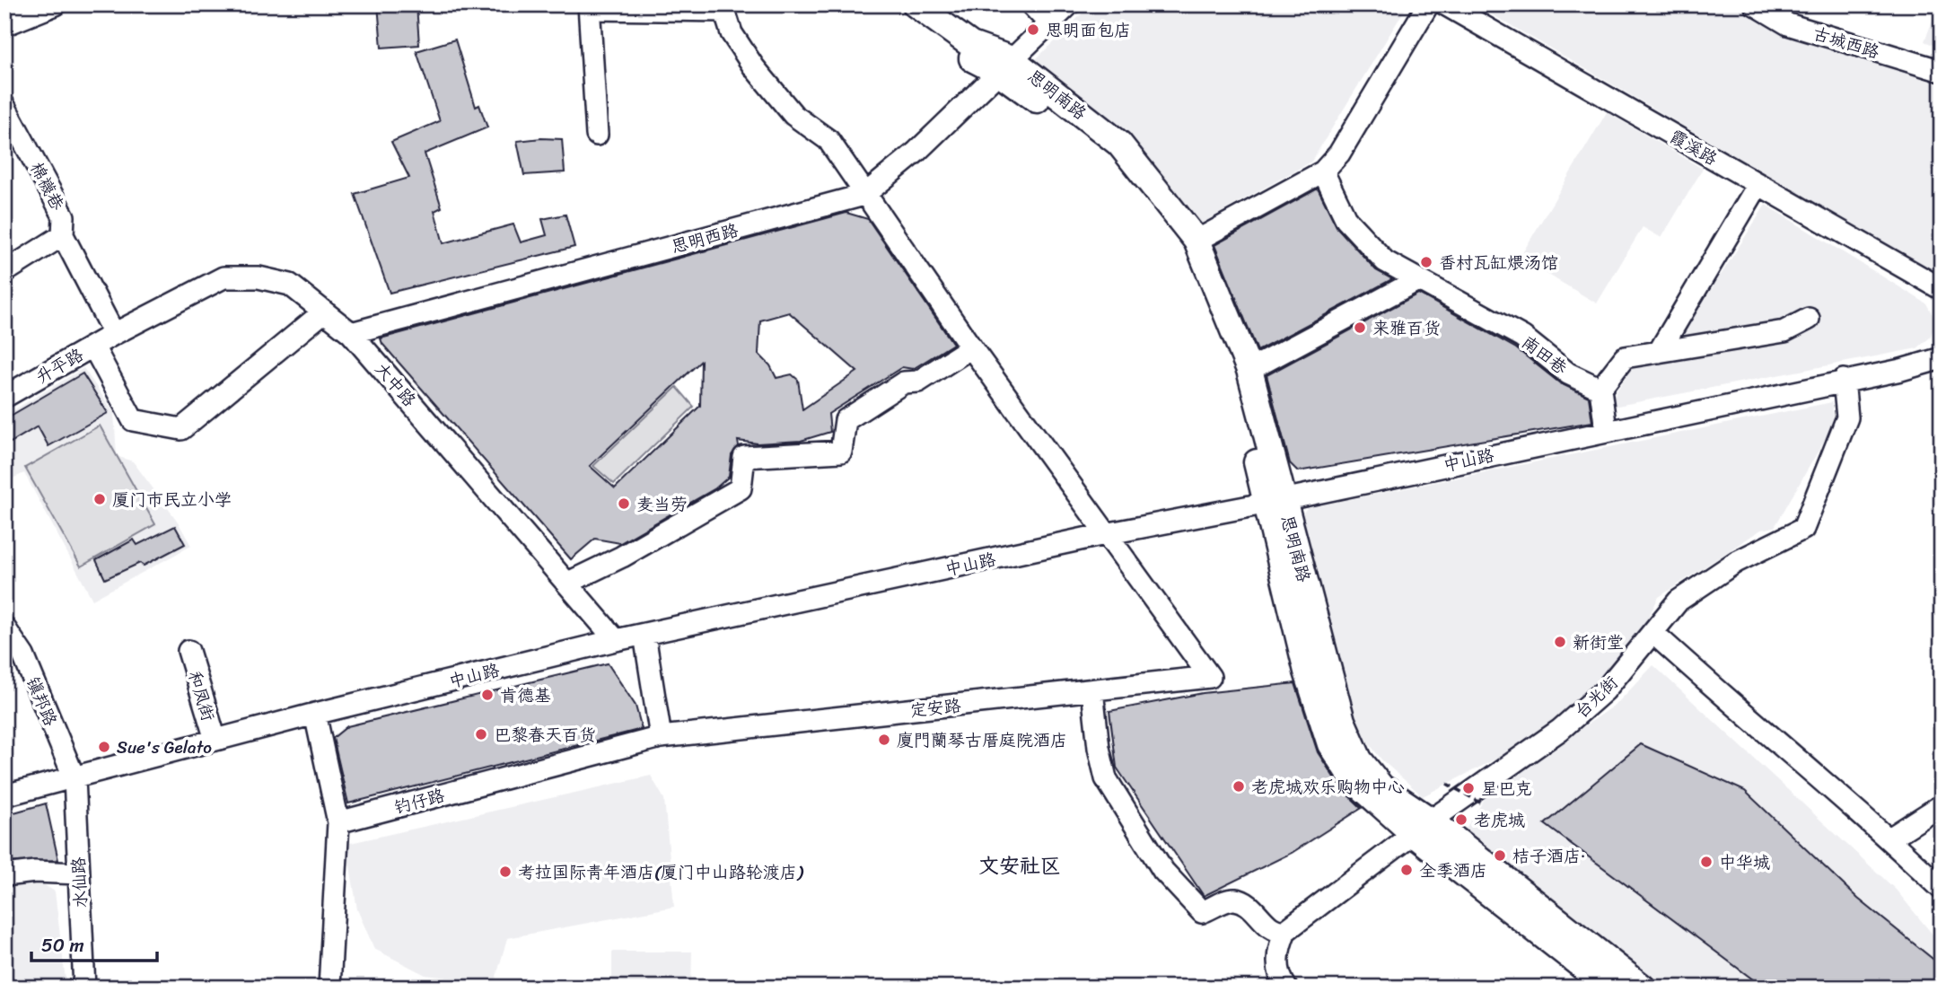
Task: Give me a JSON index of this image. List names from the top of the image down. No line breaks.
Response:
{"streets":{"main road":["思明南路"],"street":["古城西路","霞溪路","棉襪巷","思明西路","南田巷","升平路","大中路","中山路","和凤街","台光街","镇邦路","定安路","钓仔路","水仙路"]},"crossings":[["思明南路","思明西路"],["思明南路","中山路"],["思明南路","台光街"],["棉襪巷","升平路"],["棉襪巷","大中路"],["思明西路","大中路"],["升平路","大中路"],["大中路","中山路"],["中山路","和凤街"],["中山路","台光街"],["中山路","镇邦路"],["中山路","定安路"],["中山路","水仙路"],["镇邦路","水仙路"],["定安路","钓仔路"]],"districts":["文安社区"],"places":["思明面包店","香村瓦缸煨汤馆","来雅百货","厦门市民立小学","麦当劳","新街堂","肯德基","巴黎春天百货","廈門蘭琴古厝庭院酒店","Sue's Gelato","老虎城欢乐购物中心","星巴克","老虎城","桔子酒店·","中华城","全季酒店","考拉国际青年酒店(厦门中山路轮渡店)"],"scale_bar":"50 m"}
